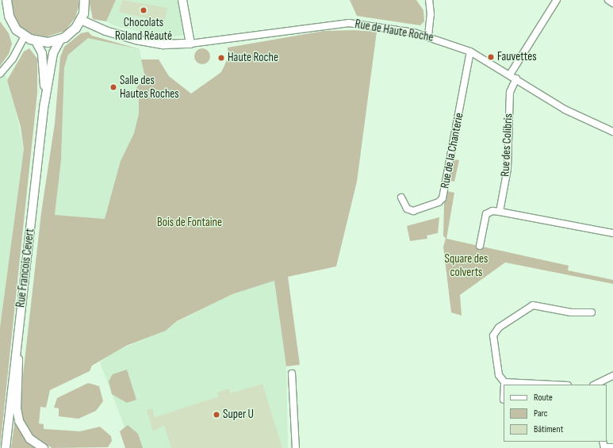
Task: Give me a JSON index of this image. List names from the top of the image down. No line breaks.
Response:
{"streets":{"street":["Rue de Haute Roche","Rue des Colibris","Rue de la Chanterie","Rue Francois Cevert"]},"crossings":[["Rue de Haute Roche","Rue des Colibris"],["Rue de Haute Roche","Rue de la Chanterie"]],"parks":["Bois de Fontaine","Square des colverts"],"places":["Chocolats Roland Réauté","Fauvettes","Haute Roche","Salle des Hautes Roches","Super U"],"legend":["Route","Parc","Bâtiment"]}
